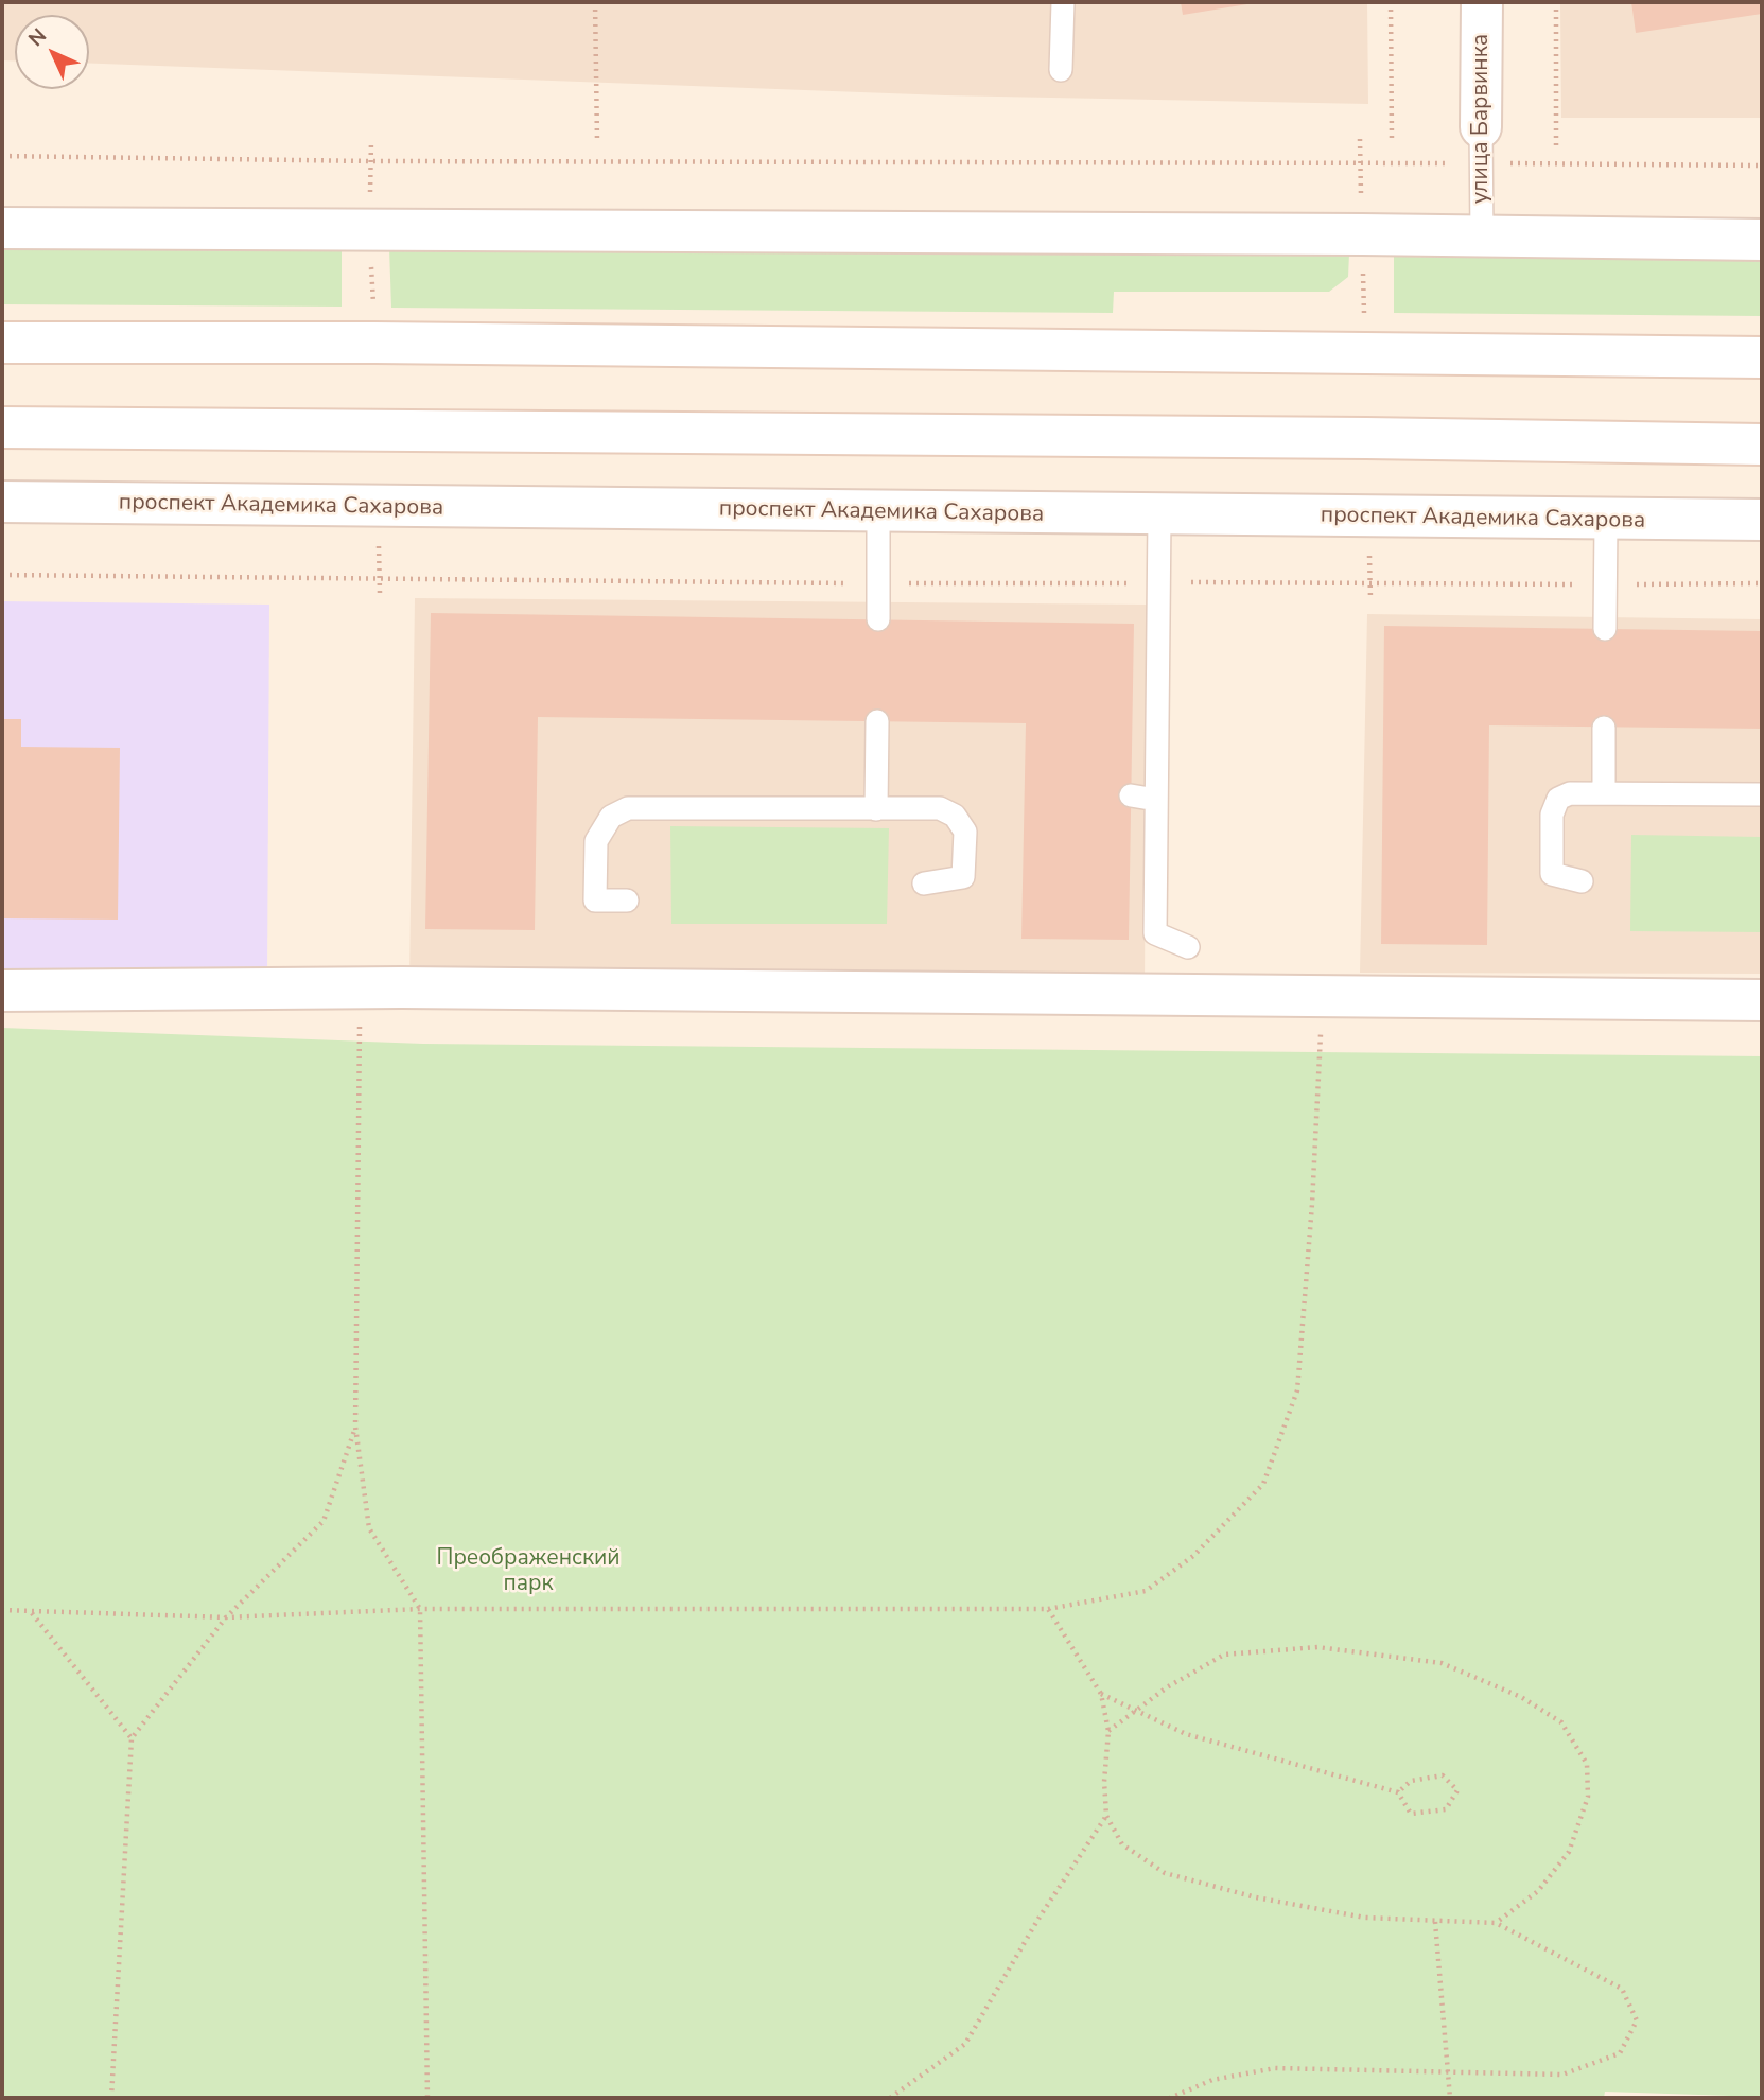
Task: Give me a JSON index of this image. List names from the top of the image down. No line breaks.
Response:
{"streets":{"street":["улица Барвинка","проспект Академика Сахарова"]},"parks":["Преображенский парк"],"north":"top left"}
